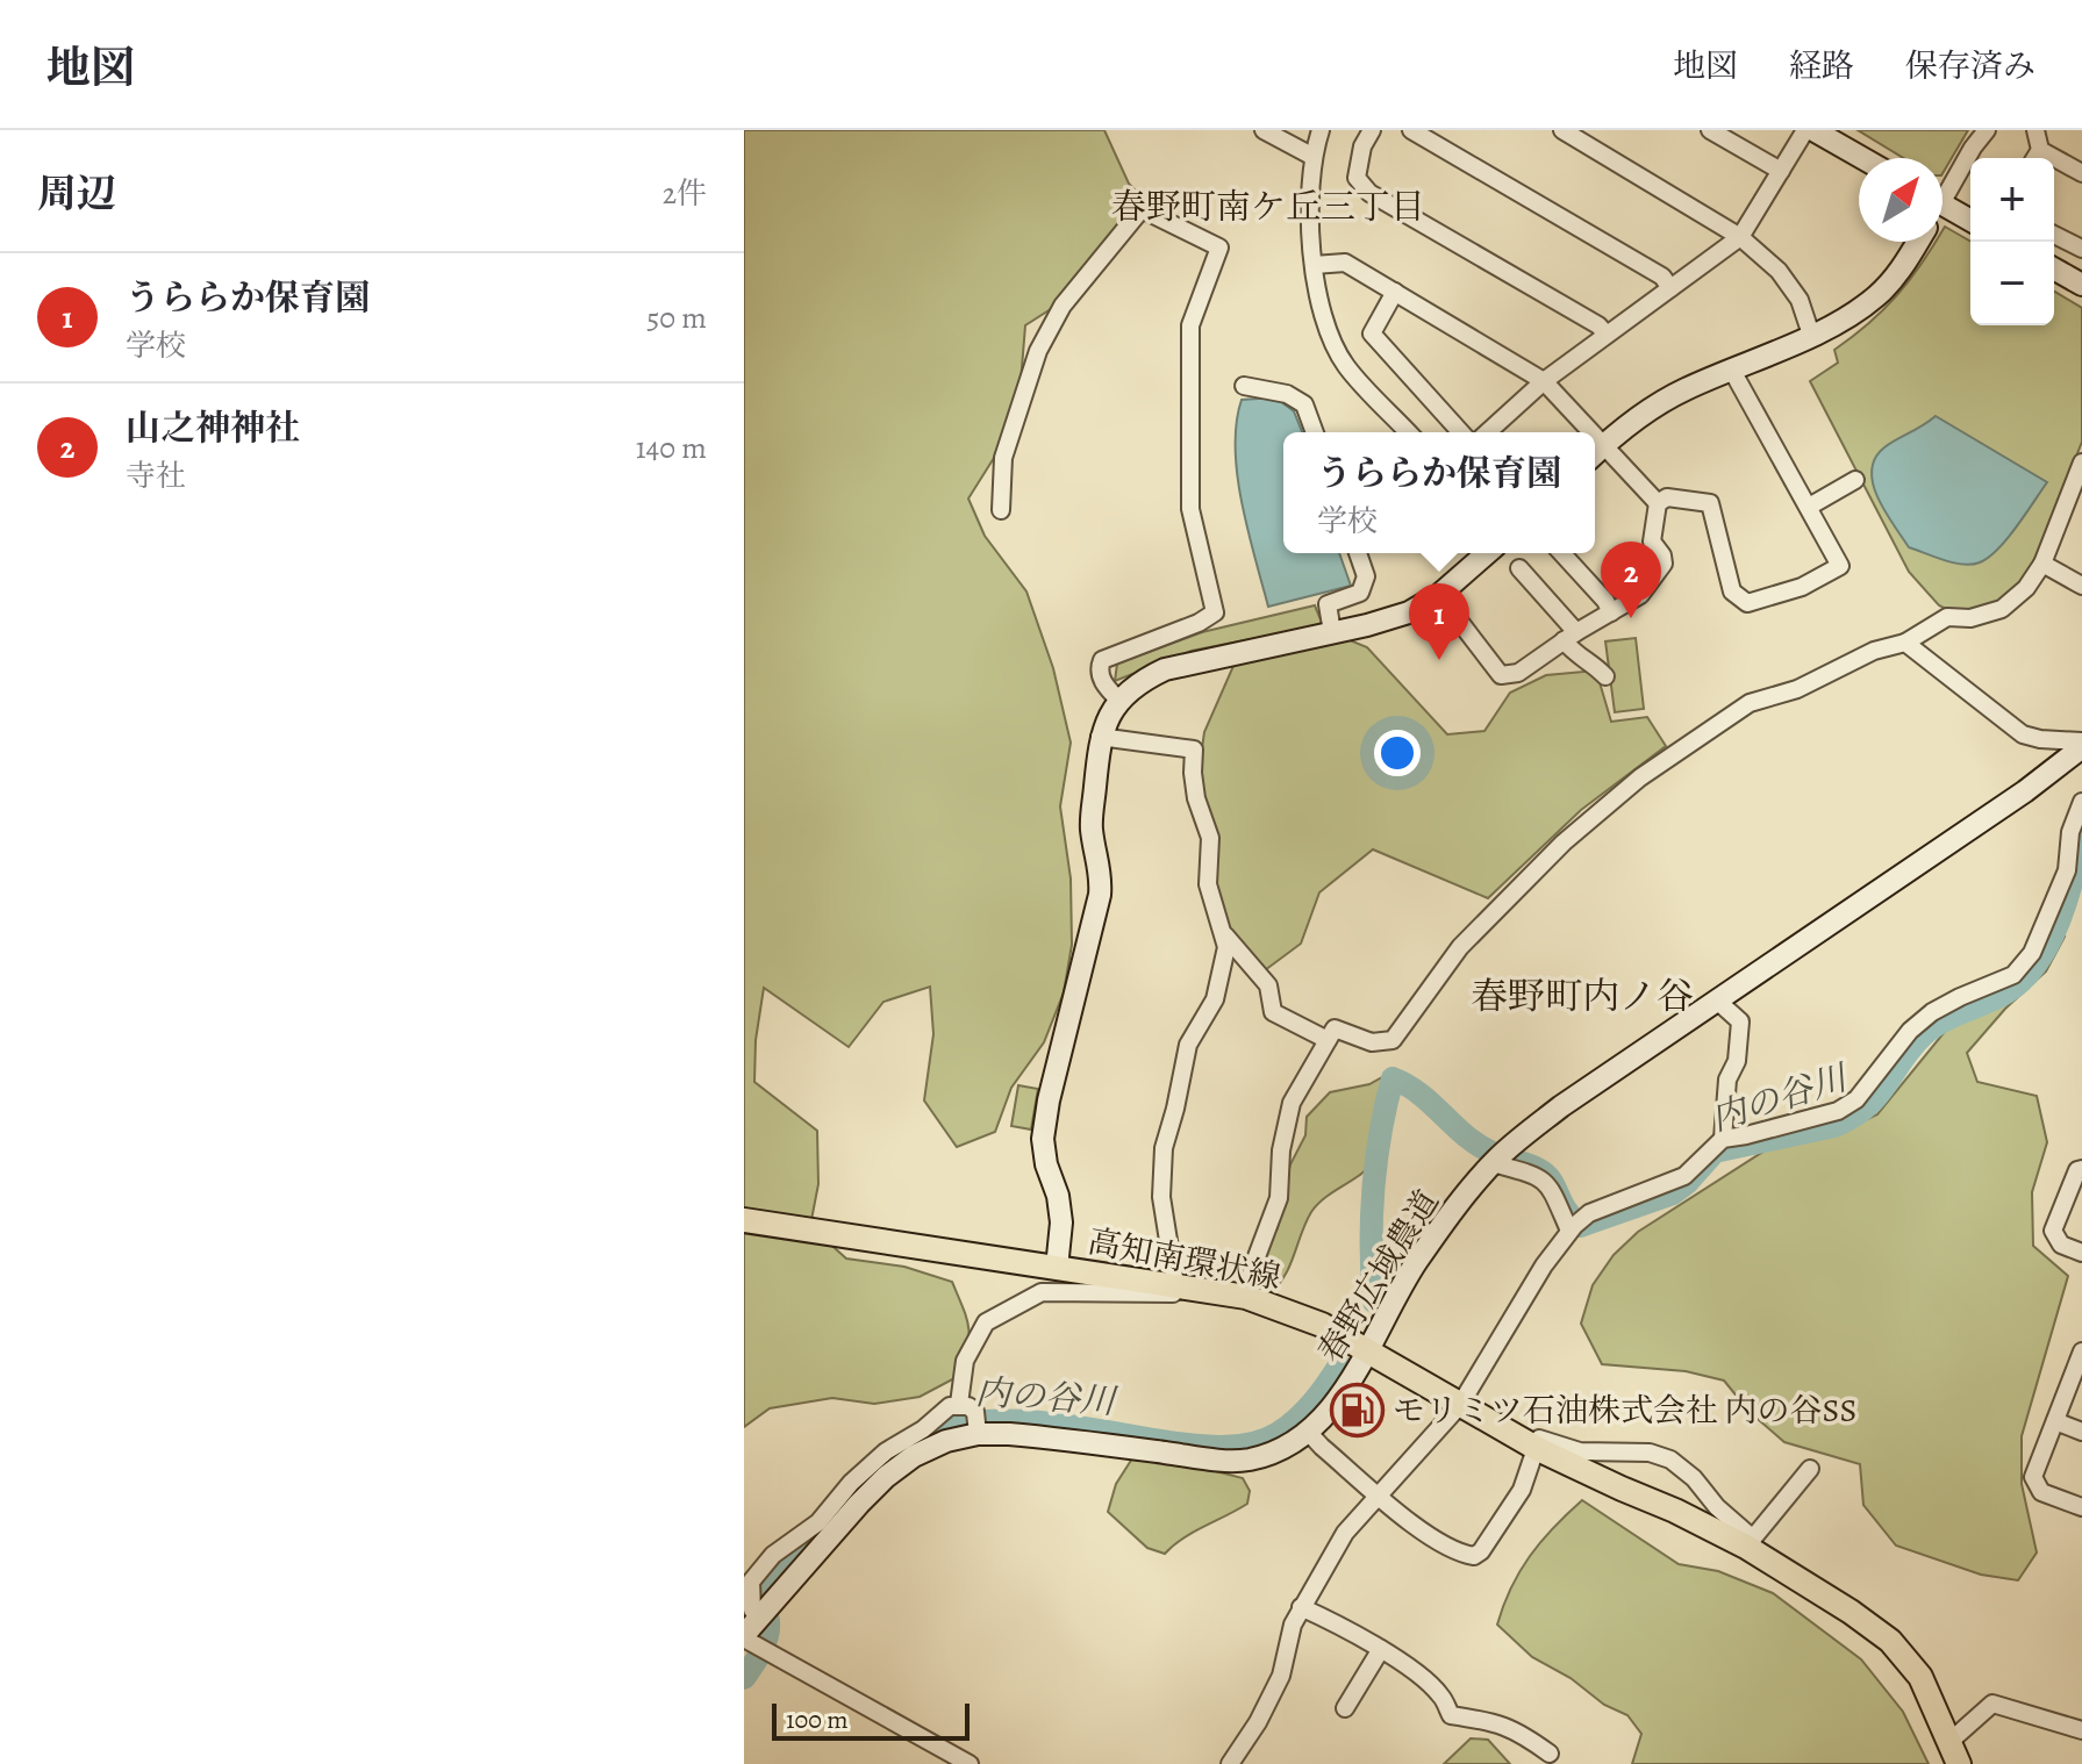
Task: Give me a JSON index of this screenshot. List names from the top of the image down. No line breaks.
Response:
{"streets":{"main road":["高知南環状線"],"street":["春野広域農道"]},"crossings":[["高知南環状線","春野広域農道"]],"districts":["春野町南ケ丘三丁目","春野町内ノ谷"],"water":["内の谷川"],"places":{"fuel station":["モリミツ石油株式会社 内の谷SS"]},"scale_bar":"100 m","north":"top right","page":{"header":"地図","nav":["地図","経路","保存済み"],"heading":["周辺","2件"],"map_buttons":["+","−"],"list":[{"mark":"1","name":"うららか保育園","note":"学校","value":"50 m"},{"mark":"2","name":"山之神神社","note":"寺社","value":"140 m"}],"popup":["うららか保育園","学校"],"pins":["2","1"],"scale":"100 m"}}
